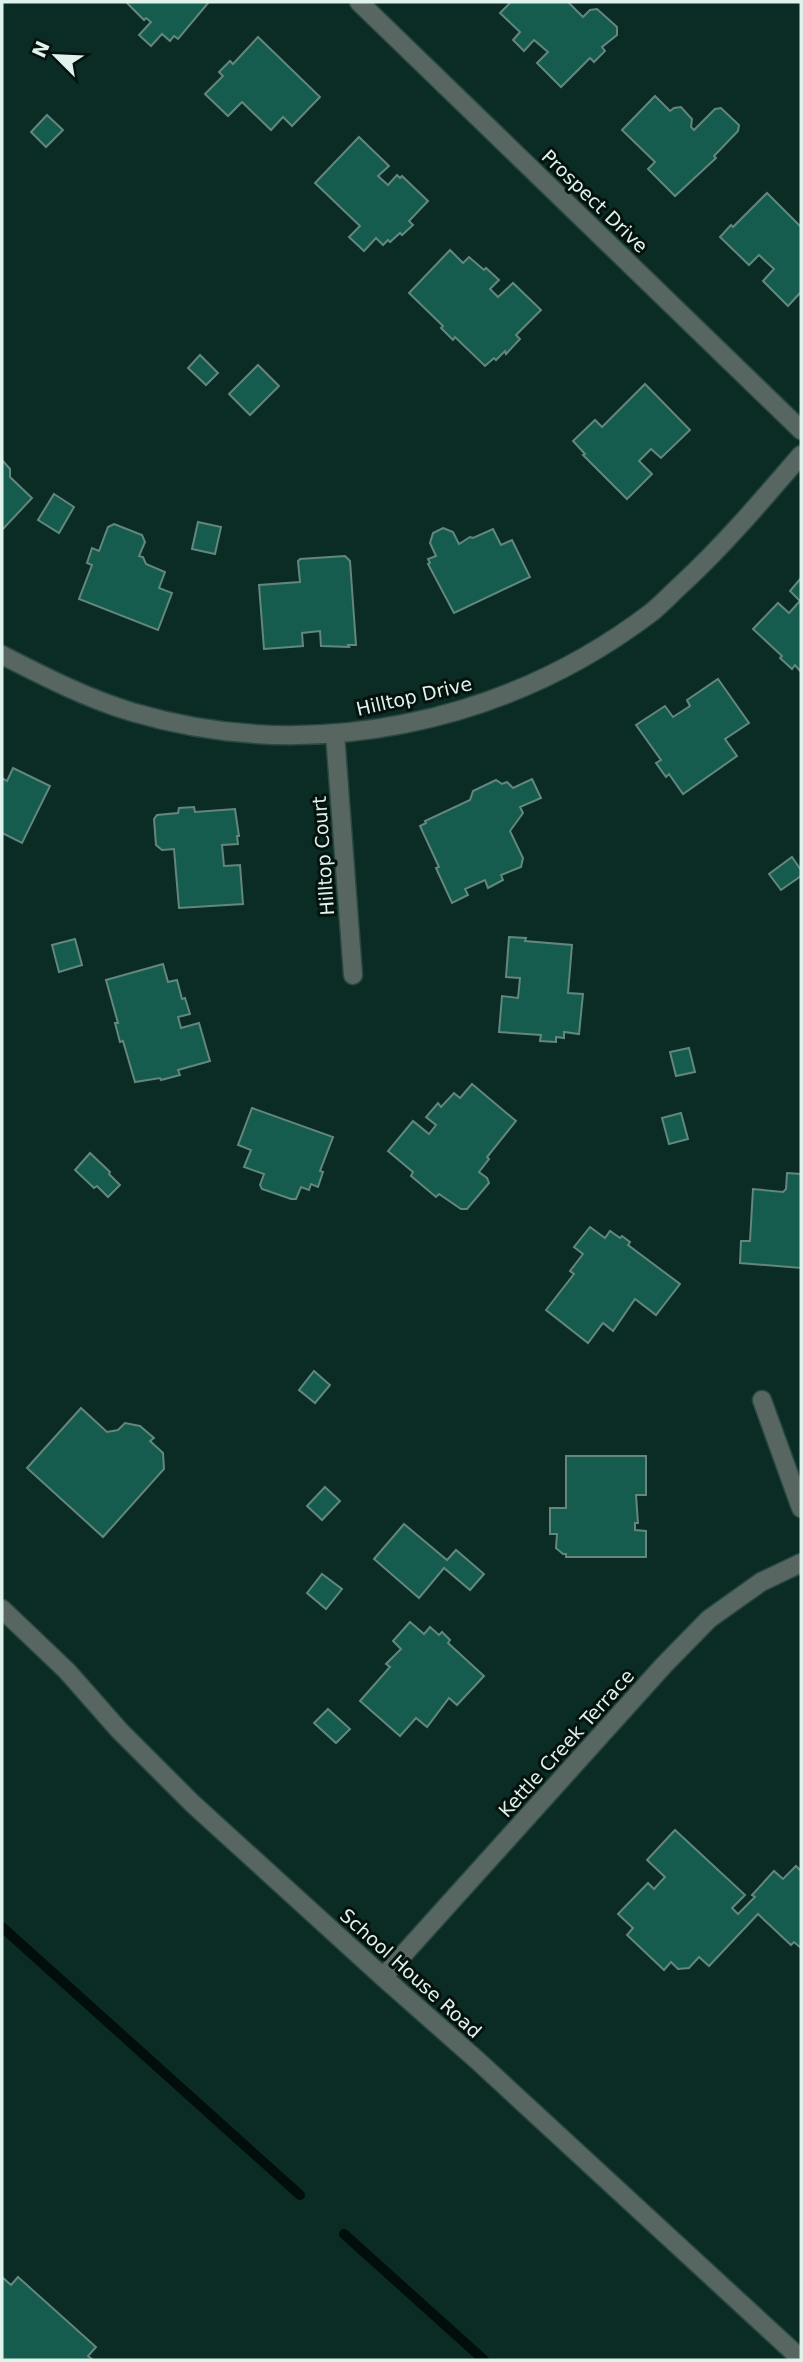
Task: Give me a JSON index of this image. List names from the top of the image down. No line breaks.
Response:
{"streets":{"street":["Prospect Drive","Hilltop Drive","Hilltop Court","Kettle Creek Terrace","School House Road"]},"crossings":[["Hilltop Drive","Hilltop Court"],["Kettle Creek Terrace","School House Road"]],"north":"top left"}
